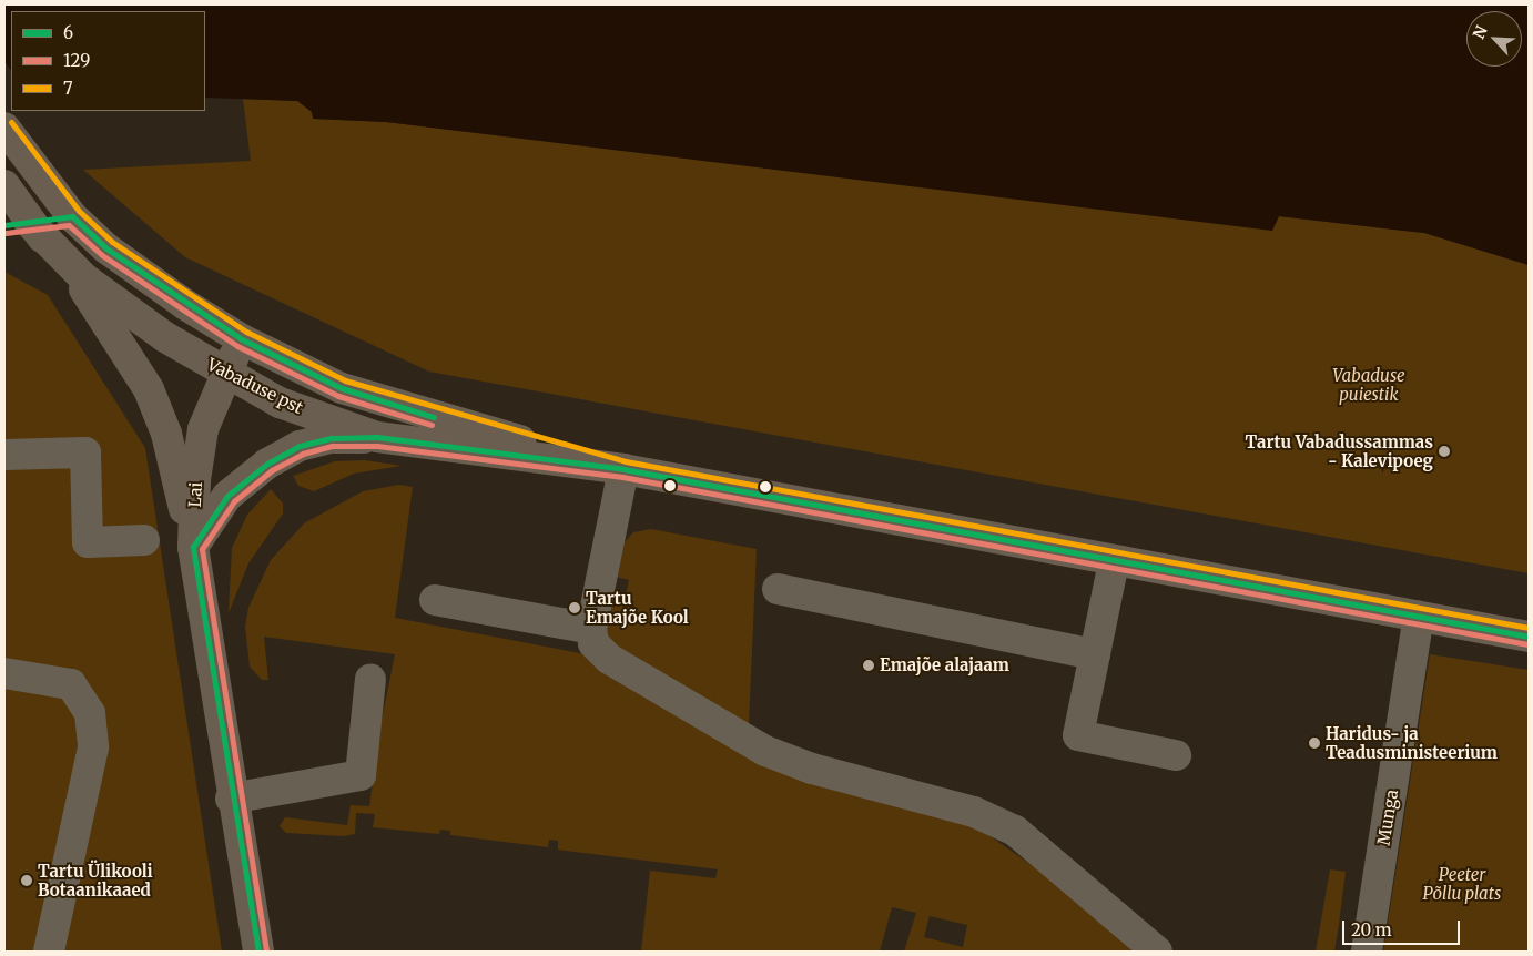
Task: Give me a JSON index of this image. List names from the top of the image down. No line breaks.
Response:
{"streets":{"main road":["Vabaduse pst","Lai"],"street":["Munga"]},"crossings":[["Vabaduse pst","Lai"],["Vabaduse pst","Munga"]],"parks":["Vabaduse puiestik","Peeter Põllu plats"],"places":["Tartu Vabadussammas - Kalevipoeg","Tartu Emajõe Kool","Emajõe alajaam","Haridus- ja Teadusministeerium","Tartu Ülikooli Botaanikaaed"],"lines":["transit line 7","transit line 6","transit line 129"],"legend":["6","129","7"],"scale_bar":"20 m","north":"top left"}
